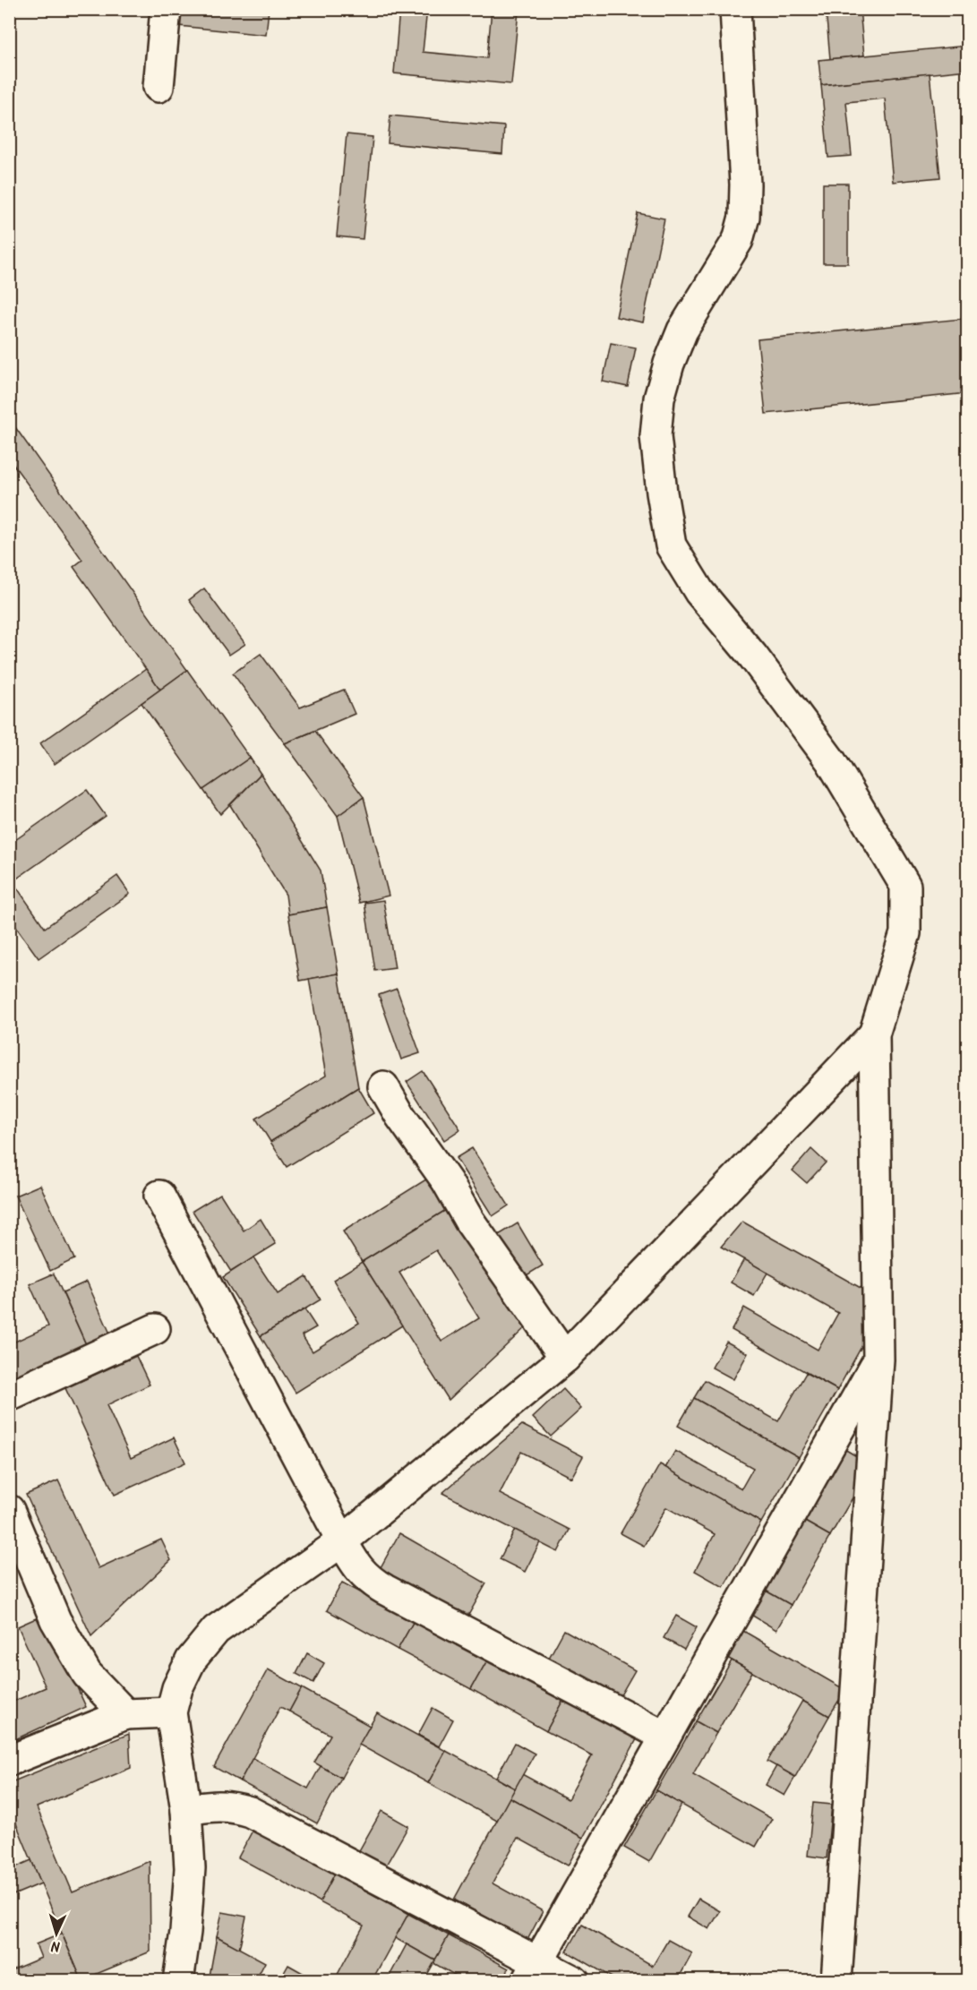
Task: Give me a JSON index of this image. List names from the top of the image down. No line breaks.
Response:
{"north":"bottom"}
